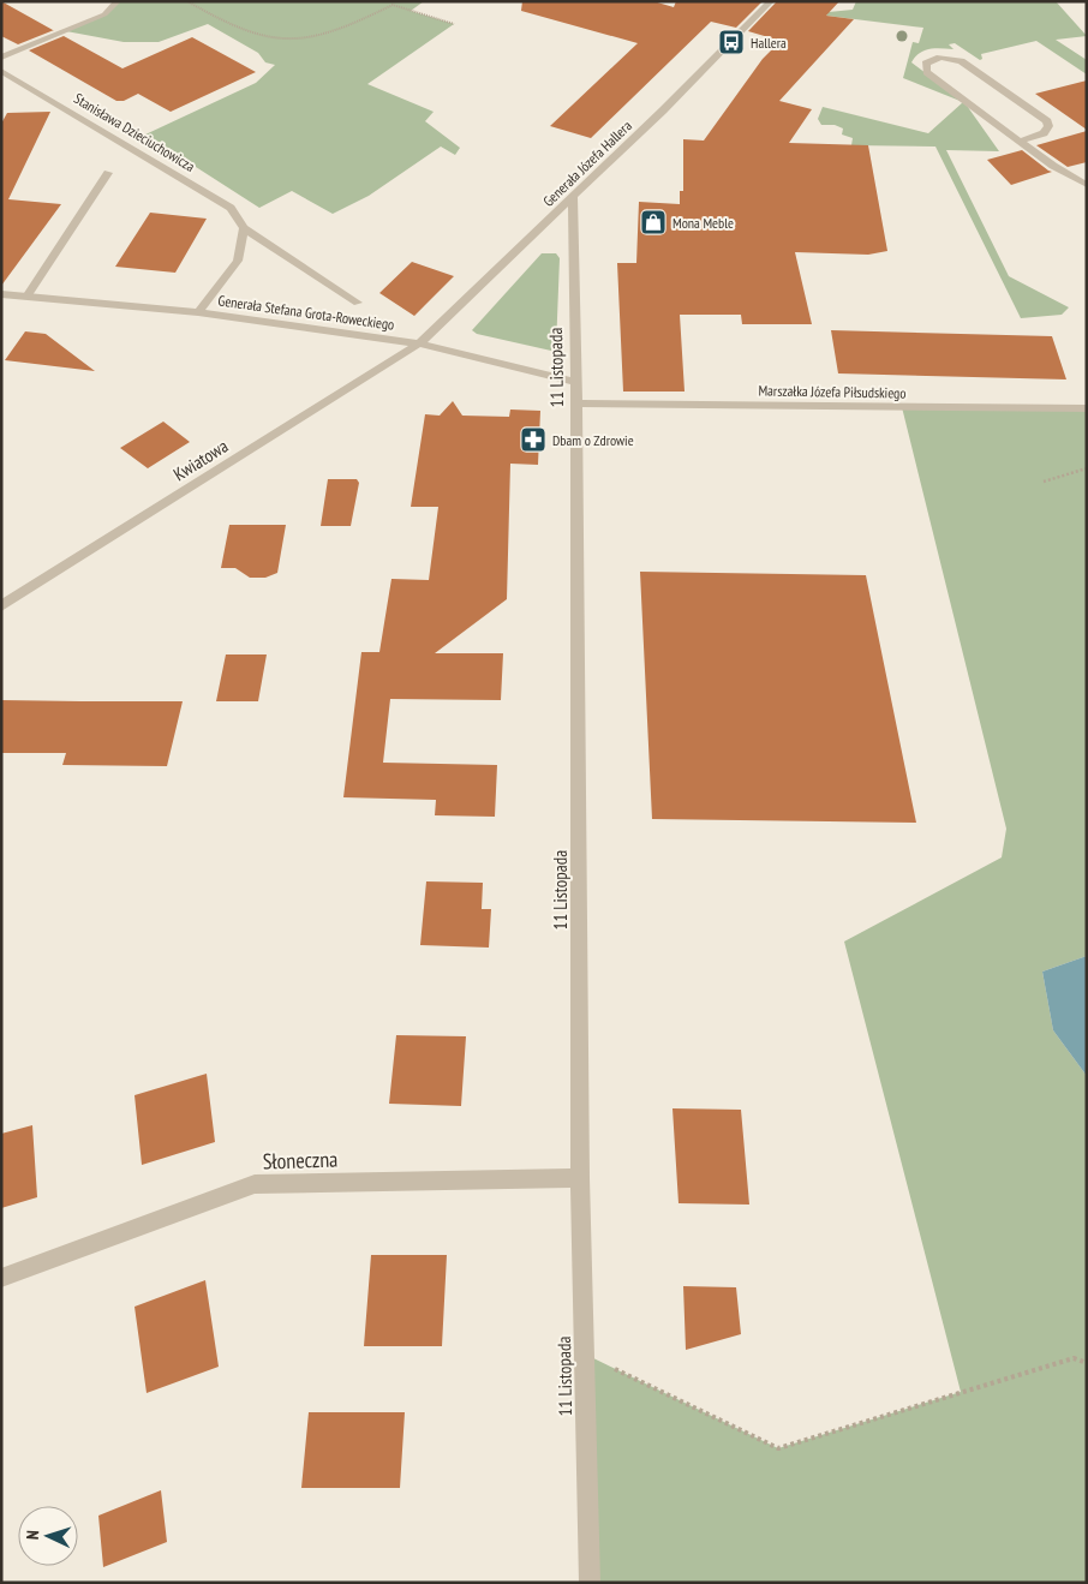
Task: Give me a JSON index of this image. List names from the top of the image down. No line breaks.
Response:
{"streets":{"street":["Stanisława Dzieciuchowicza","Generała Józefa Hallera","Generała Stefana Grota-Roweckiego","11 Listopada","Marszałka Józefa Piłsudskiego","Kwiatowa","Słoneczna"]},"crossings":[["Generała Józefa Hallera","Generała Stefana Grota-Roweckiego"],["Generała Józefa Hallera","11 Listopada"],["Generała Józefa Hallera","Kwiatowa"],["Generała Stefana Grota-Roweckiego","11 Listopada"],["Generała Stefana Grota-Roweckiego","Kwiatowa"],["11 Listopada","Marszałka Józefa Piłsudskiego"],["11 Listopada","Słoneczna"]],"places":{"bus stop":["Hallera"],"shop":["Mona Meble"],"pharmacy":["Dbam o Zdrowie"]},"north":"left"}
